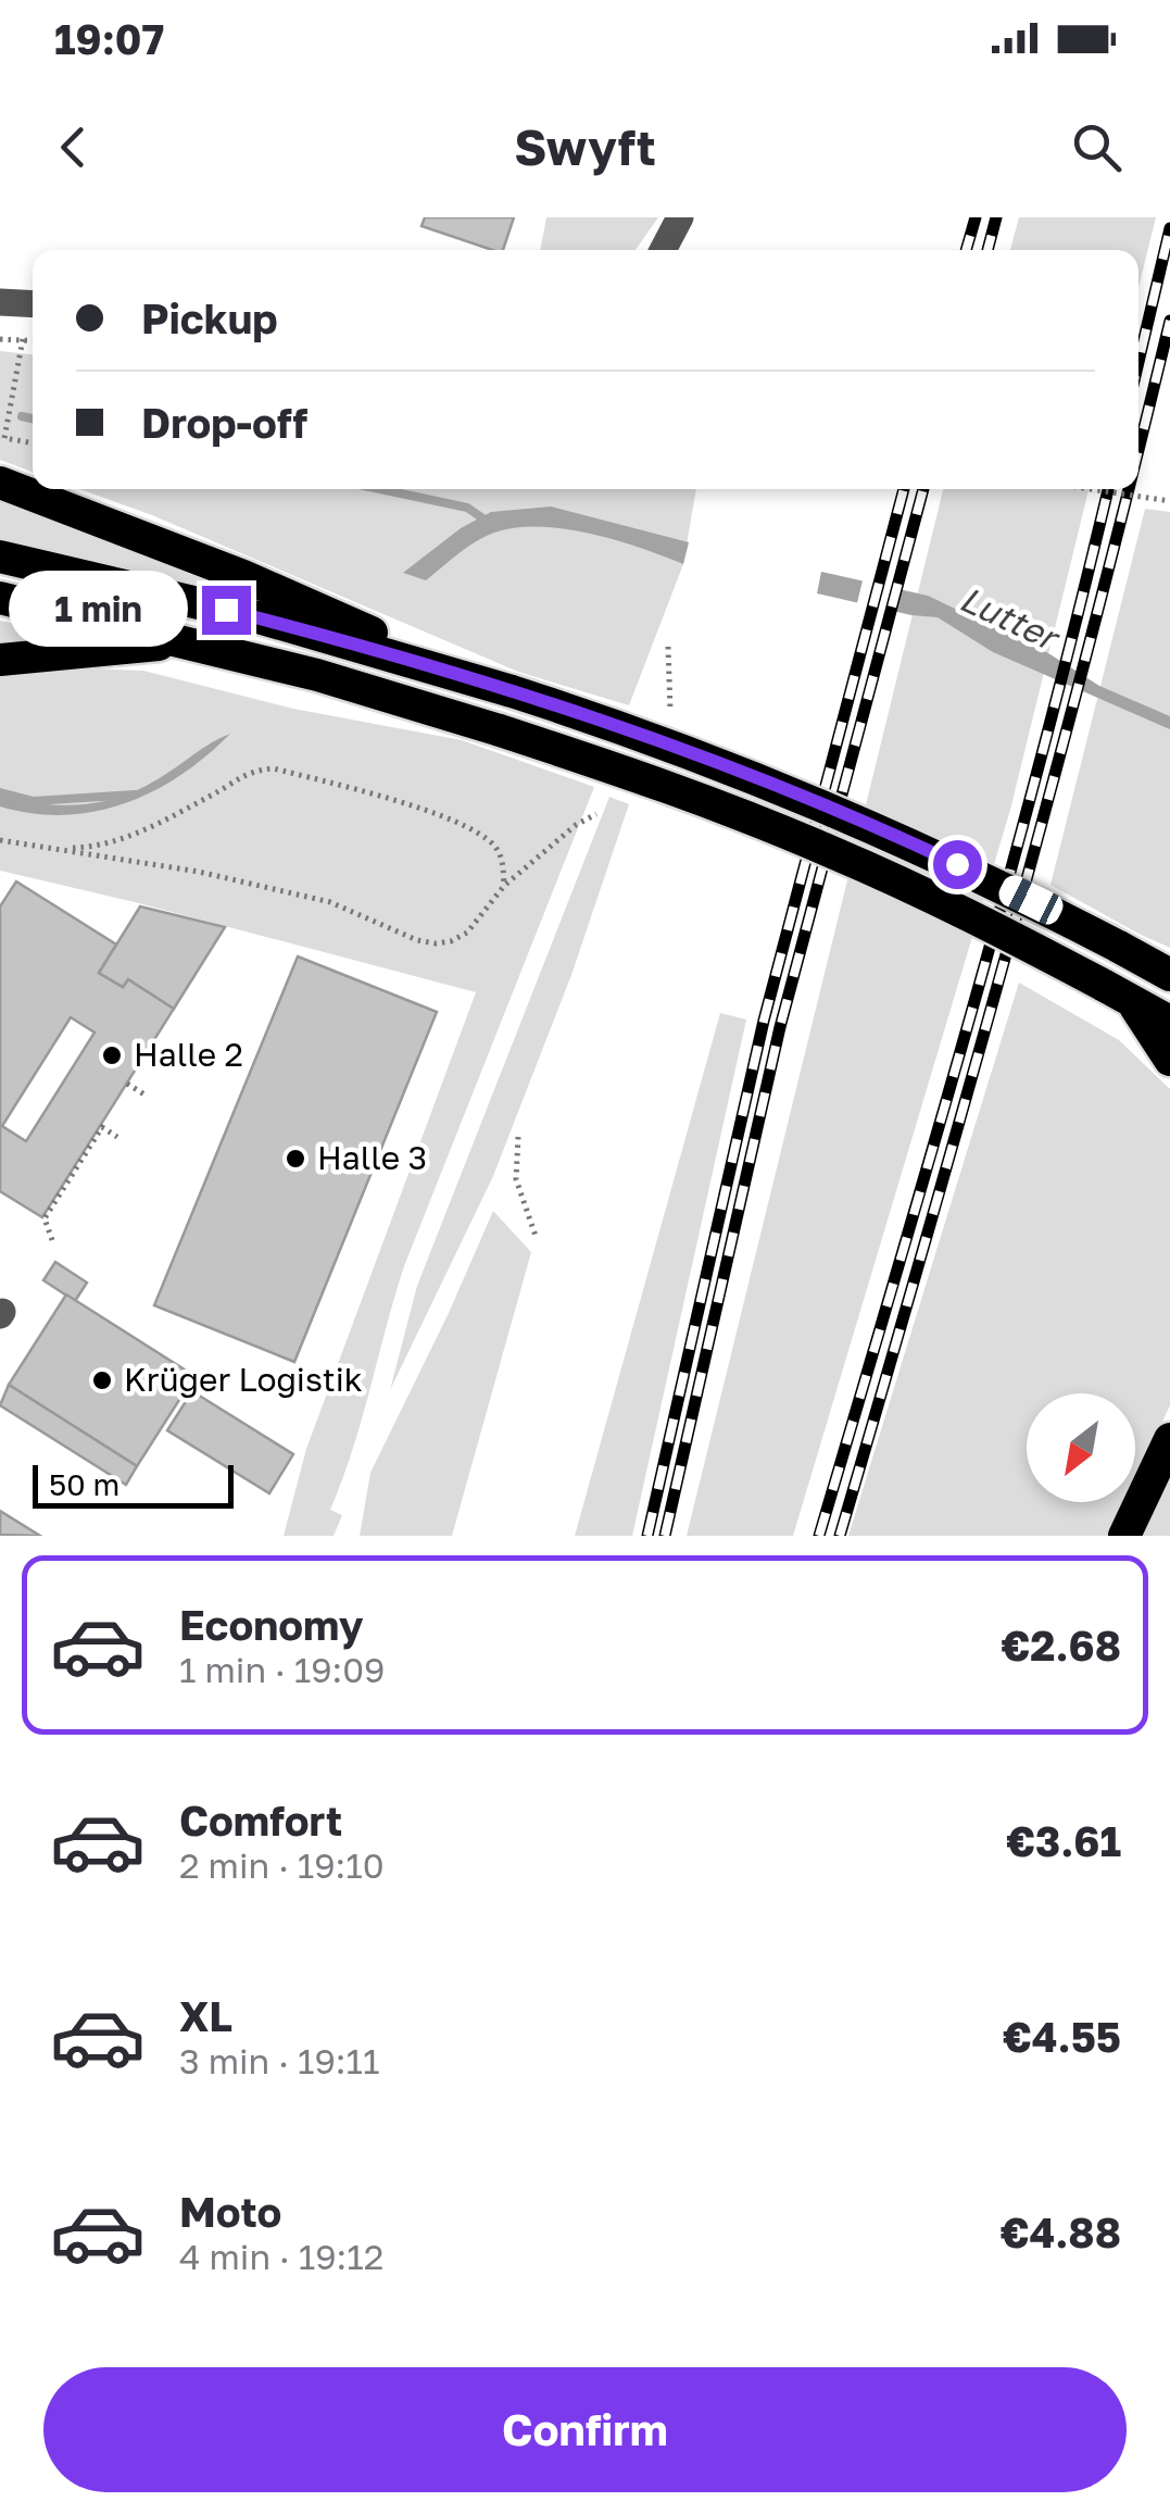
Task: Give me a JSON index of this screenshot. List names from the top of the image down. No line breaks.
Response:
{"water":["Lutter"],"places":["Halle 2","Halle 3","Krüger Logistik"],"scale_bar":"50 m","north":"bottom left","page":{"status":"19:07","header":"Swyft","banner":["Pickup","Drop-off"],"bubble":"1 min","scale":"50 m","list":[{"name":"Economy","note":"1 min · 19:09","value":"€2.68"},{"name":"Comfort","note":"2 min · 19:10","value":"€3.61"},{"name":"XL","note":"3 min · 19:11","value":"€4.55"},{"name":"Moto","note":"4 min · 19:12","value":"€4.88"}],"buttons":"Confirm"}}
